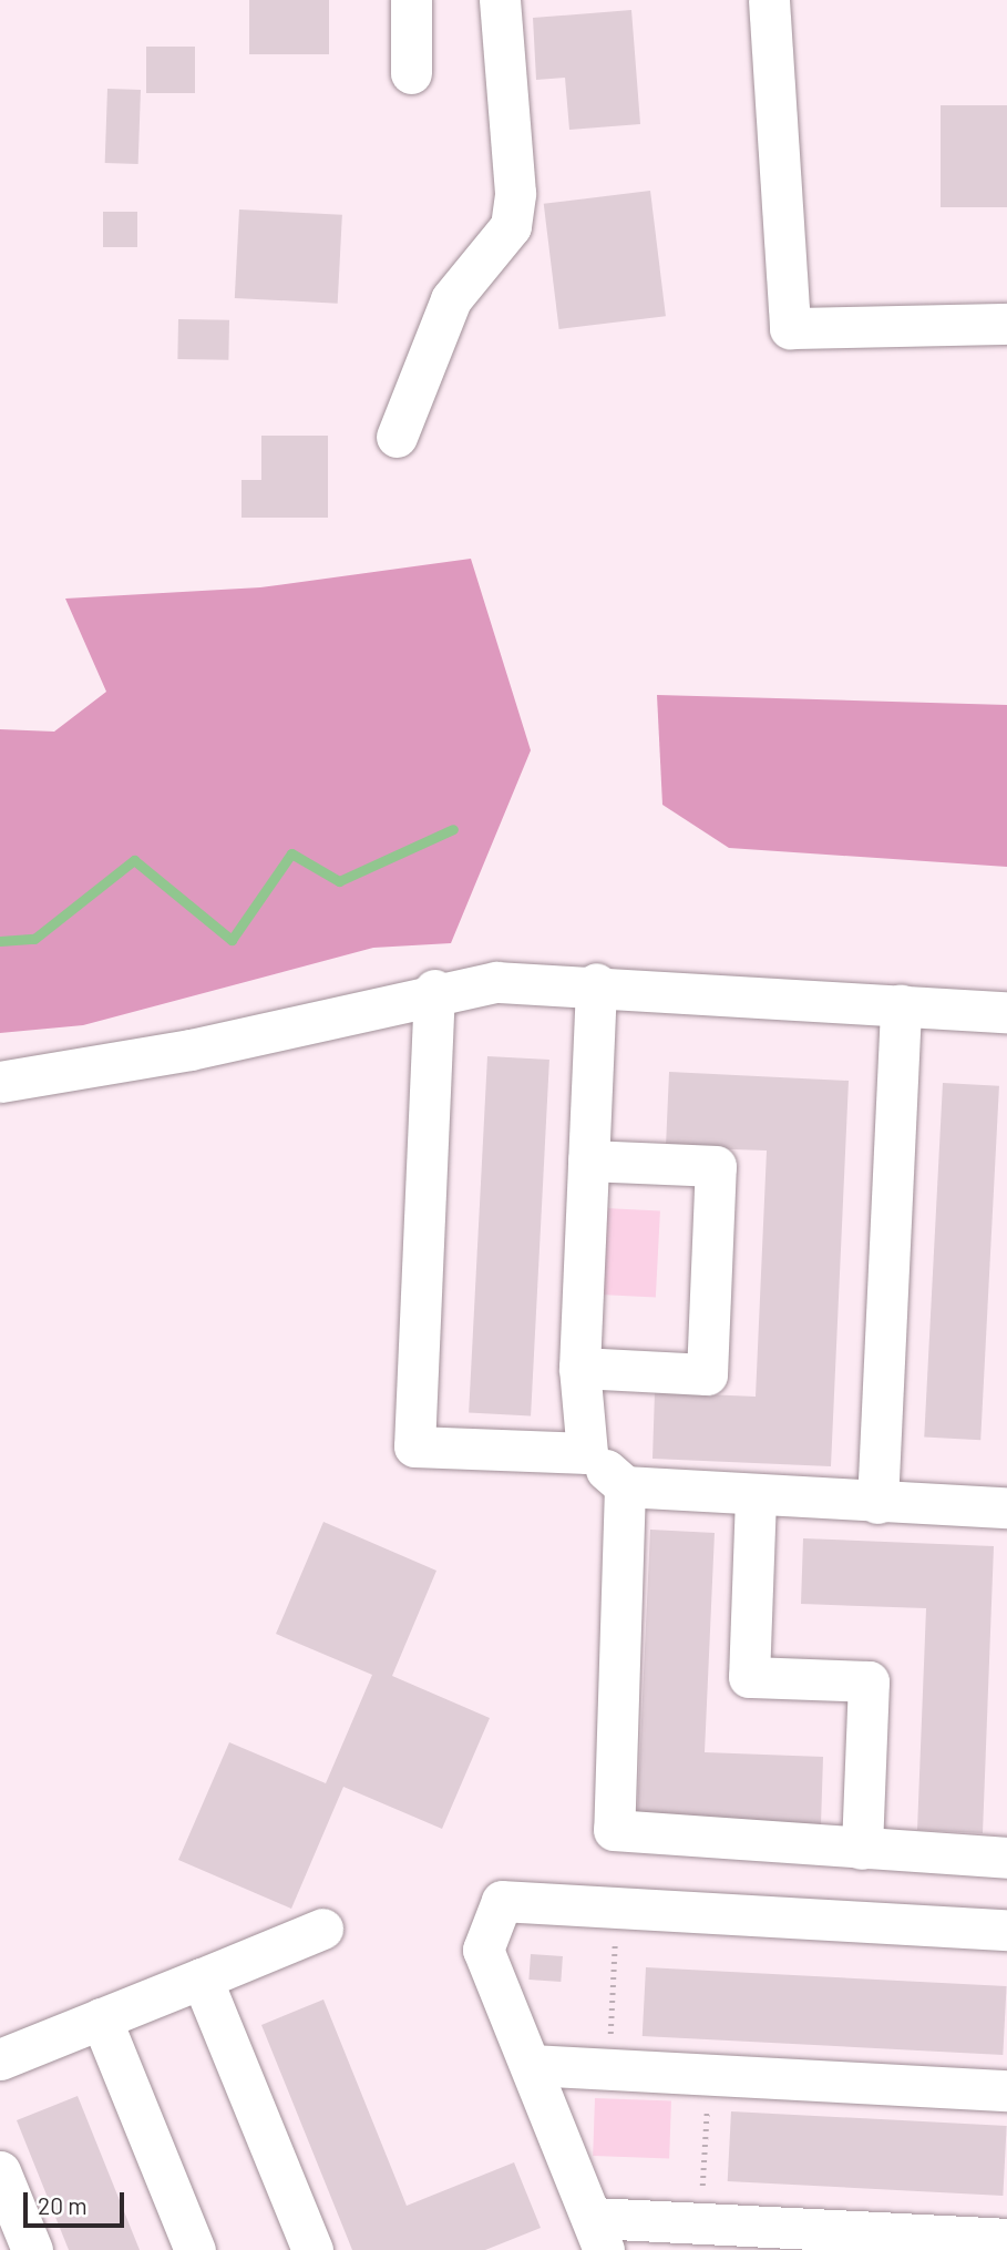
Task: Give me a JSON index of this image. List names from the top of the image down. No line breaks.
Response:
{"scale_bar":"20 m"}
